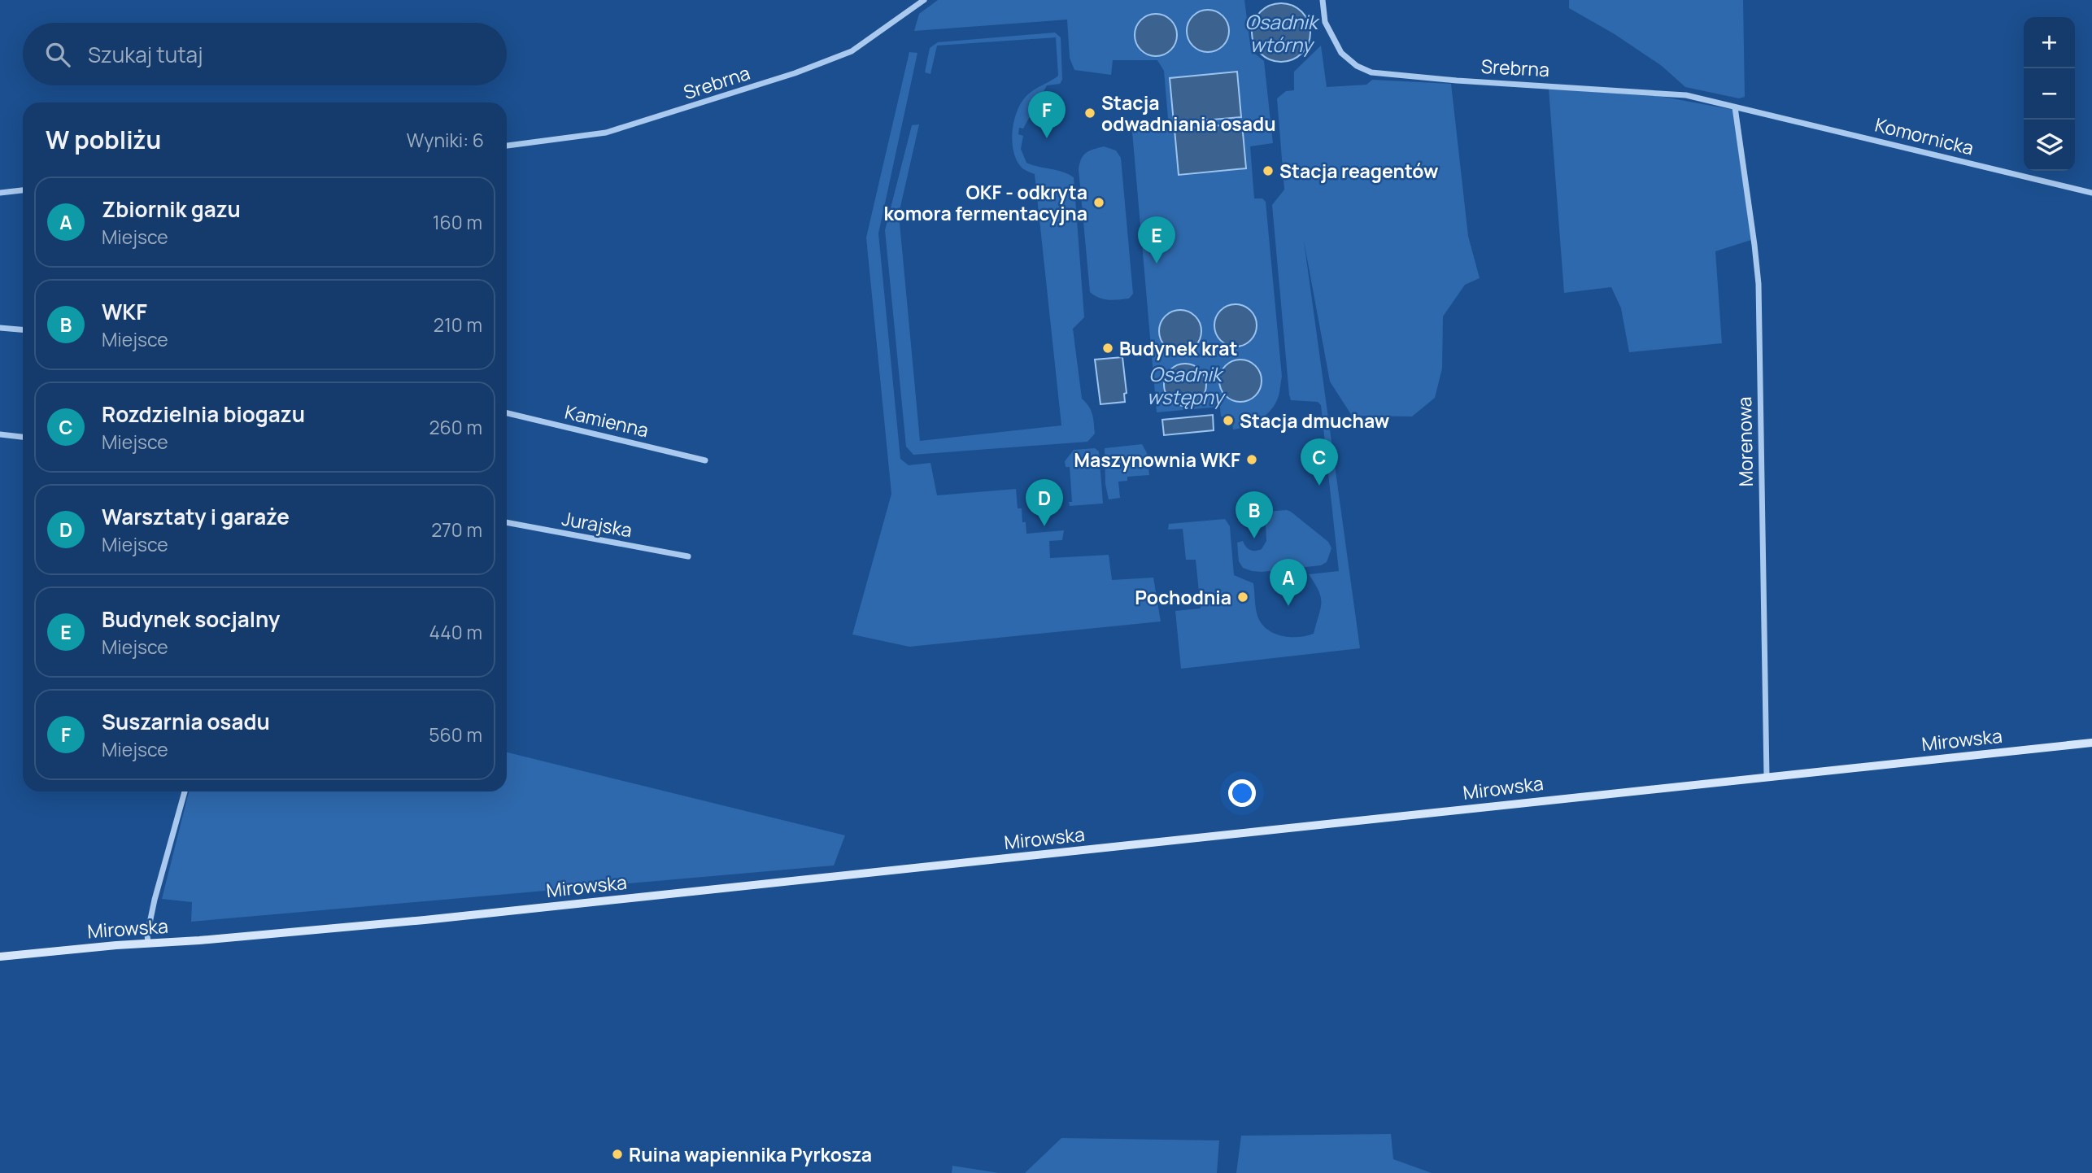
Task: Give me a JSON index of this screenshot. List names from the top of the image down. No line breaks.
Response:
{"streets":{"street":["Srebrna","Komornicka","Kamienna","Morenowa","Jurajska","Mirowska"]},"crossings":[["Srebrna","Komornicka"],["Srebrna","Morenowa"],["Morenowa","Mirowska"]],"water":["Osadnik wtórny","Osadnik wstępny"],"places":["Stacja odwadniania osadu","Stacja reagentów","OKF - odkryta komora fermentacyjna","Budynek krat","Stacja dmuchaw","Maszynownia WKF","Pochodnia","Ruina wapiennika Pyrkosza"],"page":{"map_buttons":["+","−"],"search":"Szukaj tutaj","pins":["F","E","C","D","B","A"],"heading":["W pobliżu","Wyniki: 6"],"list":[{"mark":"A","name":"Zbiornik gazu","note":"Miejsce","value":"160 m"},{"mark":"B","name":"WKF","note":"Miejsce","value":"210 m"},{"mark":"C","name":"Rozdzielnia biogazu","note":"Miejsce","value":"260 m"},{"mark":"D","name":"Warsztaty i garaże","note":"Miejsce","value":"270 m"},{"mark":"E","name":"Budynek socjalny","note":"Miejsce","value":"440 m"},{"mark":"F","name":"Suszarnia osadu","note":"Miejsce","value":"560 m"}]}}
